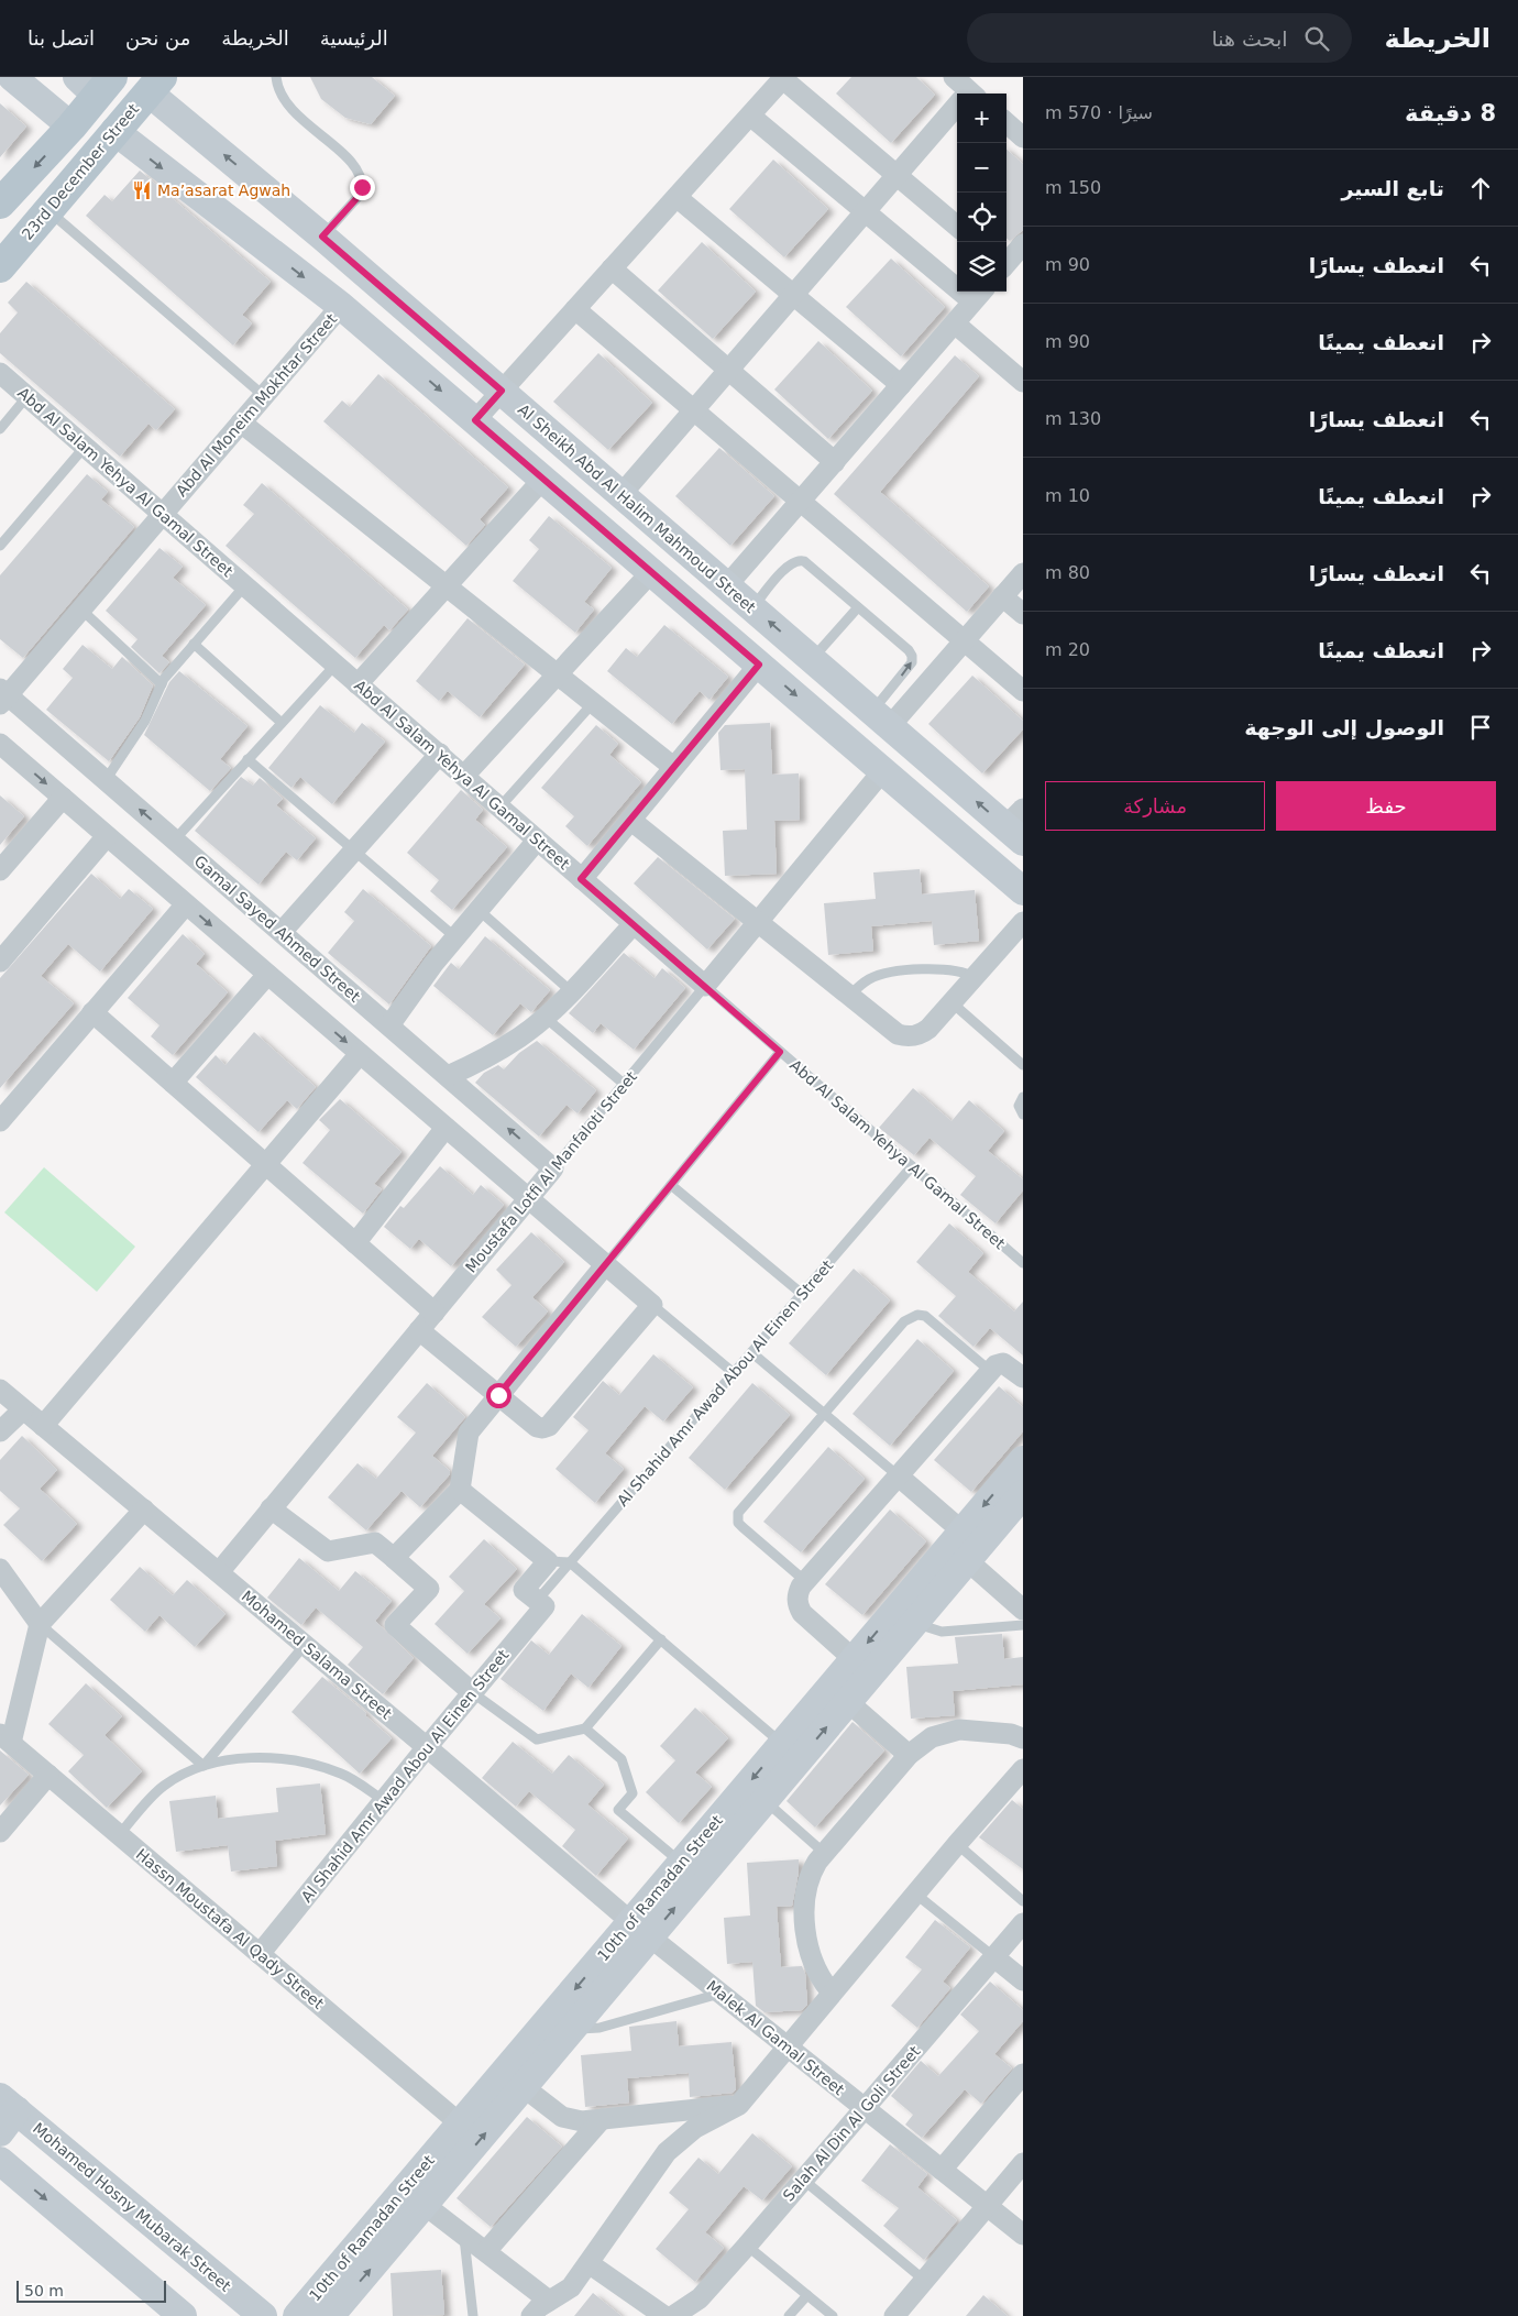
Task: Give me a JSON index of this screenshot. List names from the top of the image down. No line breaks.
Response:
{"streets":{"main road":["23rd December Street"],"street":["Abd Al Moneim Mokhtar Street","Abd Al Salam Yehya Al Gamal Street","Al Sheikh Abd Al Halim Mahmoud Street","Gamal Sayed Ahmed Street","Moustafa Lotfi Al Manfaloti Street","Al Shahid Amr Awad Abou Al Einen Street","Mohamed Salama Street","10th of Ramadan Street","Hassn Moustafa Al Qady Street","Malek Al Gamal Street","Salah Al Din Al Goli Street","Mohamed Hosny Mubarak Street"]},"crossings":[["23rd December Street","Al Sheikh Abd Al Halim Mahmoud Street"],["Abd Al Moneim Mokhtar Street","Abd Al Salam Yehya Al Gamal Street"],["Abd Al Moneim Mokhtar Street","Gamal Sayed Ahmed Street"],["Abd Al Salam Yehya Al Gamal Street","Moustafa Lotfi Al Manfaloti Street"],["Abd Al Salam Yehya Al Gamal Street","Al Shahid Amr Awad Abou Al Einen Street"],["Gamal Sayed Ahmed Street","Moustafa Lotfi Al Manfaloti Street"],["Moustafa Lotfi Al Manfaloti Street","Mohamed Salama Street"],["Al Shahid Amr Awad Abou Al Einen Street","Mohamed Salama Street"],["Al Shahid Amr Awad Abou Al Einen Street","Hassn Moustafa Al Qady Street"],["Mohamed Salama Street","10th of Ramadan Street"],["Mohamed Salama Street","Malek Al Gamal Street"],["10th of Ramadan Street","Hassn Moustafa Al Qady Street"],["10th of Ramadan Street","Malek Al Gamal Street"],["Malek Al Gamal Street","Salah Al Din Al Goli Street"]],"places":{"restaurant":["Ma’asarat Agwah"]},"scale_bar":"50 m","page":{"header":"الخريطة","search":"ابحث هنا","nav":["الرئيسية","الخريطة","من نحن","اتصل بنا"],"heading":["8 دقيقة","سيرًا · 570 m"],"map_buttons":["+","−"],"list":[["تابع السير","150 m"],["انعطف يسارًا","90 m"],["انعطف يمينًا","90 m"],["انعطف يسارًا","130 m"],["انعطف يمينًا","10 m"],["انعطف يسارًا","80 m"],["انعطف يمينًا","20 m"],"الوصول إلى الوجهة"],"buttons":["حفظ","مشاركة"],"scale":"50 m"}}
